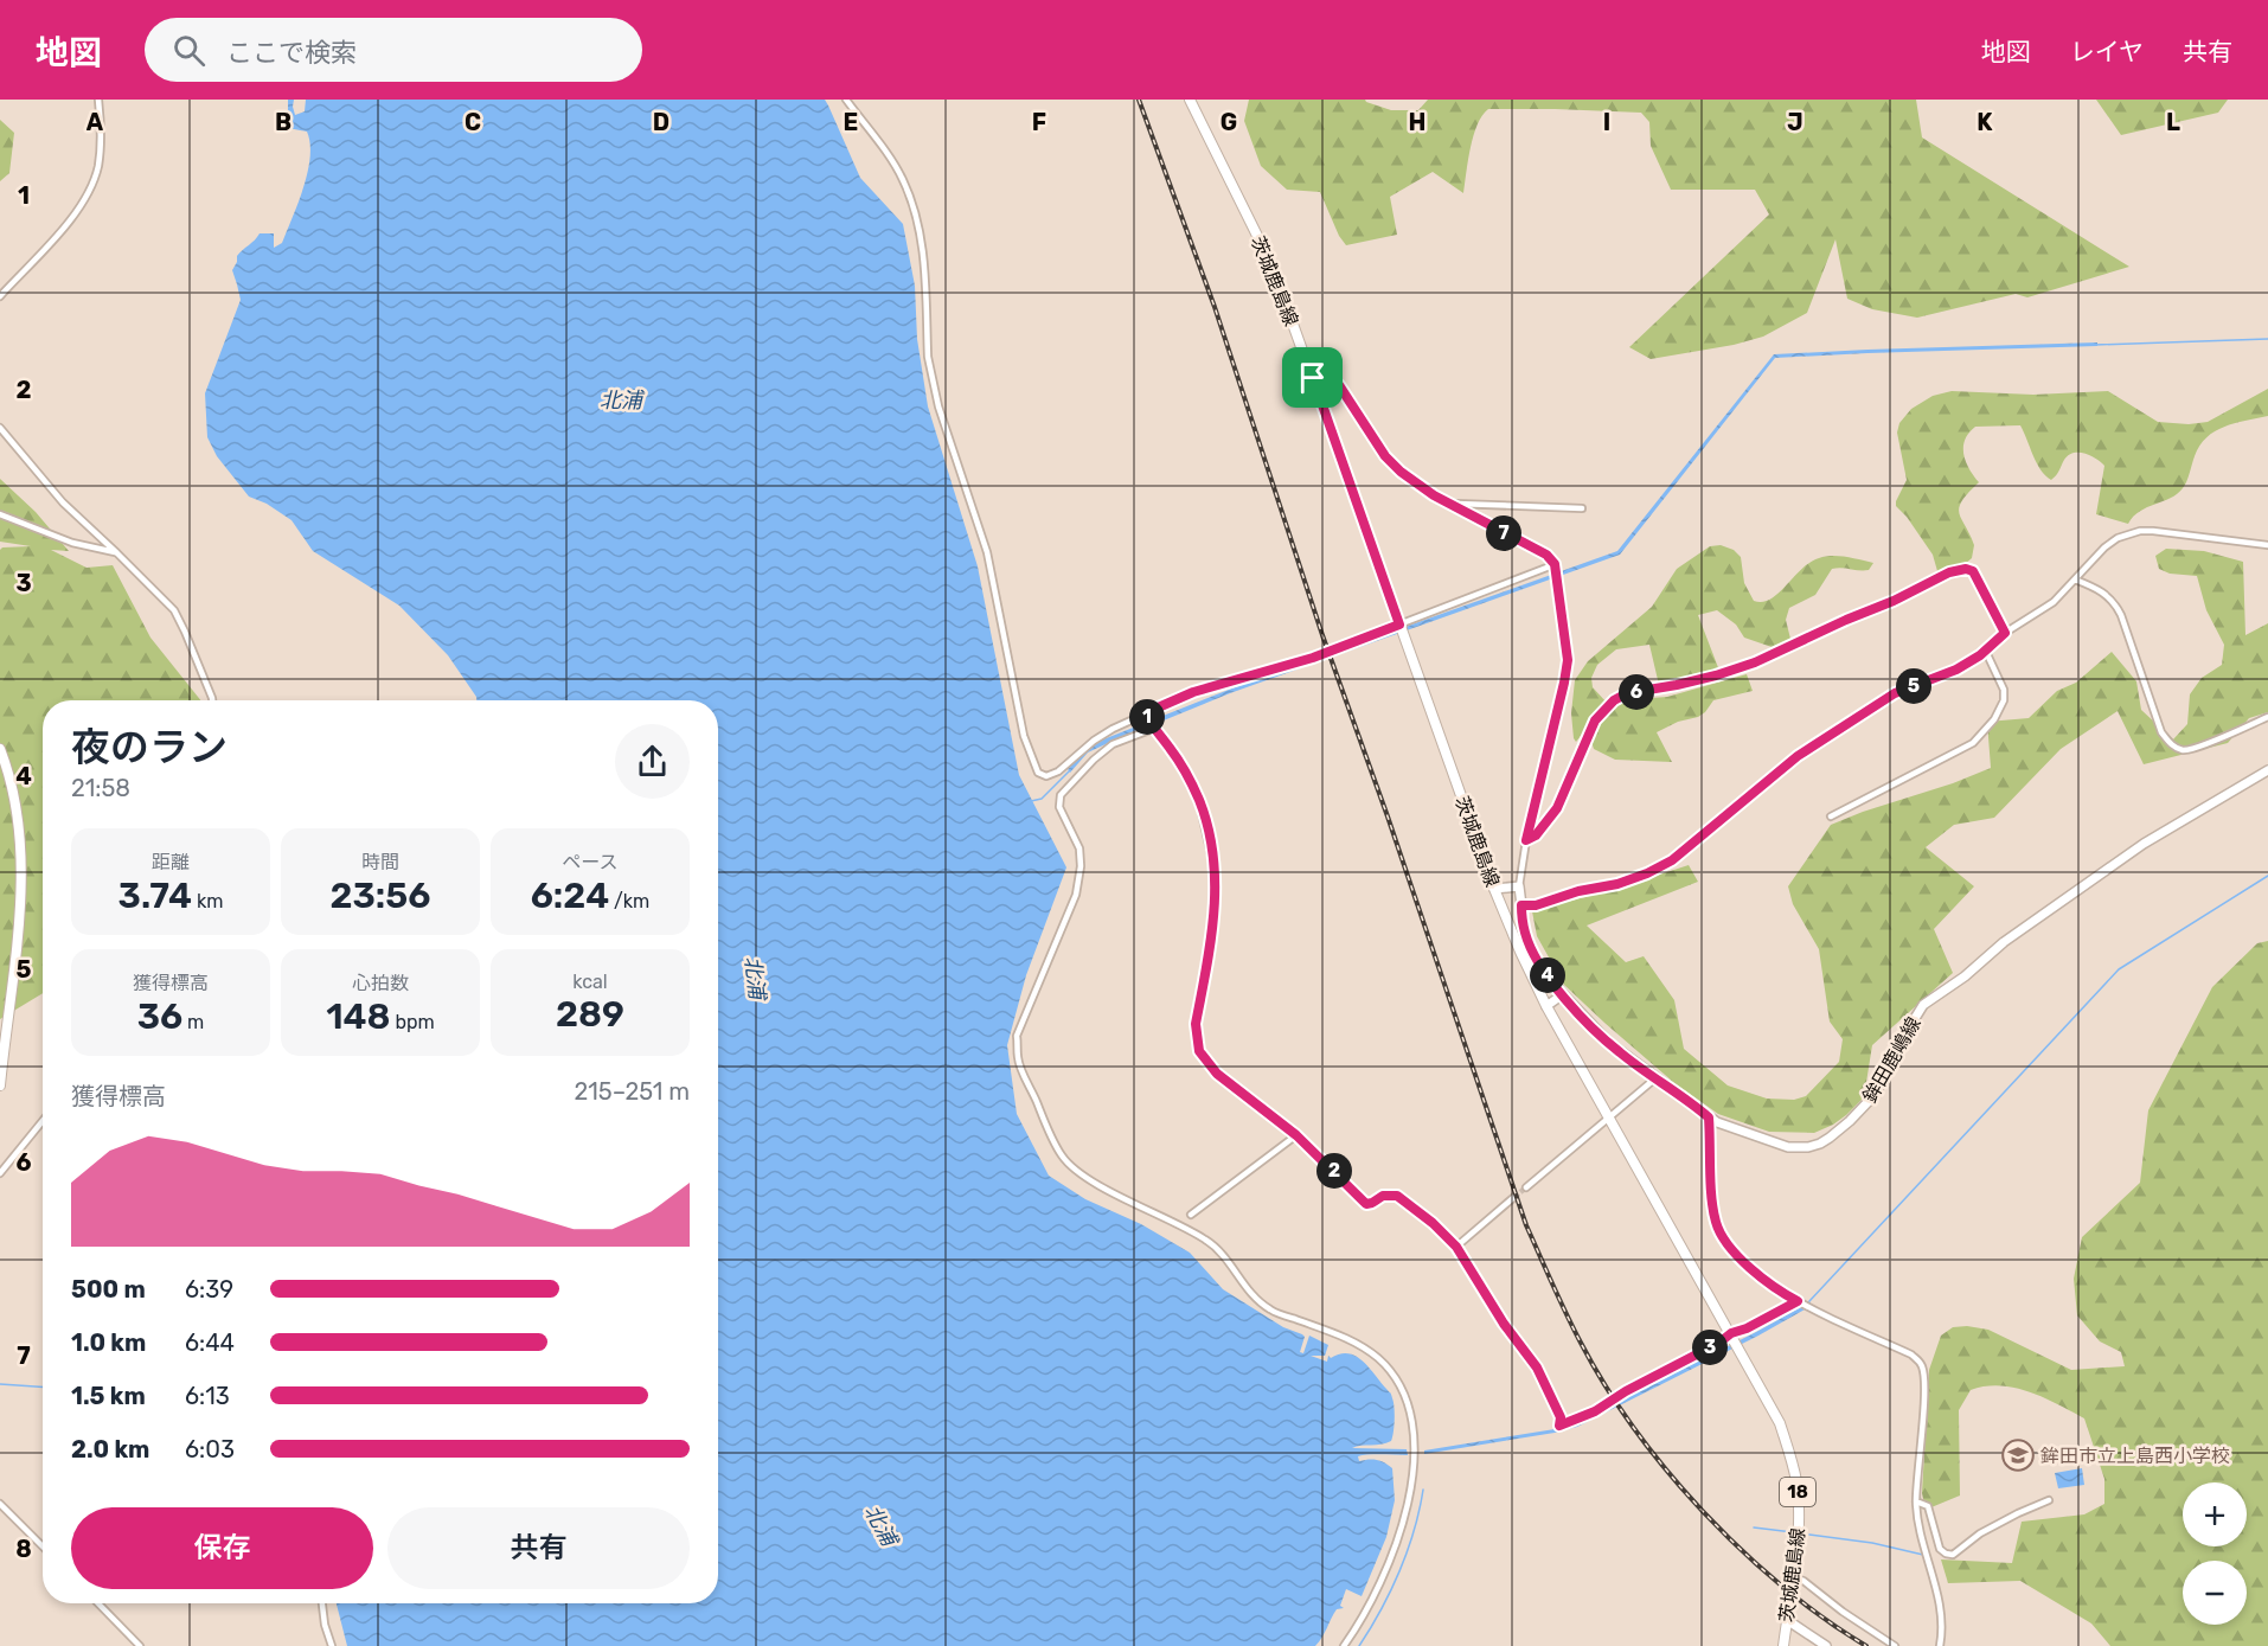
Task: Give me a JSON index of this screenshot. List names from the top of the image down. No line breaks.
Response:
{"streets":{"main road":["茨城鹿島線","鉾田鹿嶋線","18"]},"water":["北浦"],"places":{"school or university":["鉾田市立上島西小学校"]},"page":{"header":"地図","search":"ここで検索","nav":["地図","レイヤ","共有"],"pins":["7","5","6","1","4","2","3"],"heading":["夜のラン","21:58"],"stats":[["距離","3.74 km"],["時間","23:56"],["ペース","6:24 /km"],["獲得標高","36 m"],["心拍数","148 bpm"],["kcal","289"]],"chart":["獲得標高","215–251 m"],"list":[{"name":"500 m","note":"6:39"},{"name":"1.0 km","note":"6:44"},{"name":"1.5 km","note":"6:13"},{"name":"2.0 km","note":"6:03"}],"map_buttons":["+","−"],"buttons":["保存","共有"]},"grid":{"columns":["A","B","C","D","E","F","G","H","I","J","K","L"],"rows":["1","2","3","4","5","6","7","8"]}}
